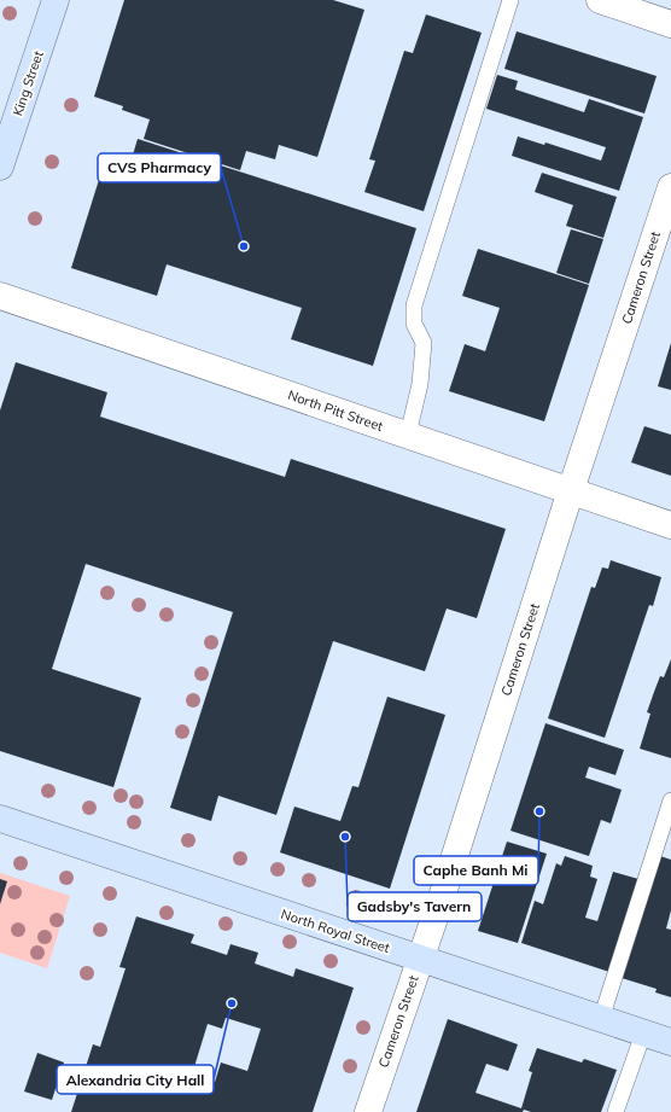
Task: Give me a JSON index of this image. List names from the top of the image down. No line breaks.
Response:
{"streets":{"main road":["King Street","North Royal Street"],"street":["Cameron Street","North Pitt Street"]},"crossings":[["Cameron Street","North Pitt Street"],["Cameron Street","North Royal Street"]],"places":["CVS Pharmacy","Caphe Banh Mi","Gadsby's Tavern","Alexandria City Hall"]}
